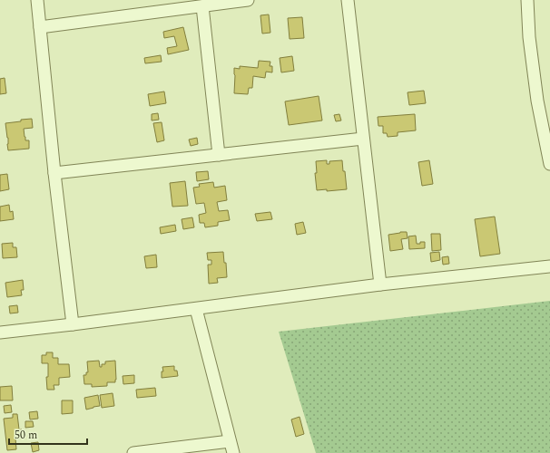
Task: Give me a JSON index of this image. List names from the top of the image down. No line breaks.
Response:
{"scale_bar":"50 m"}
